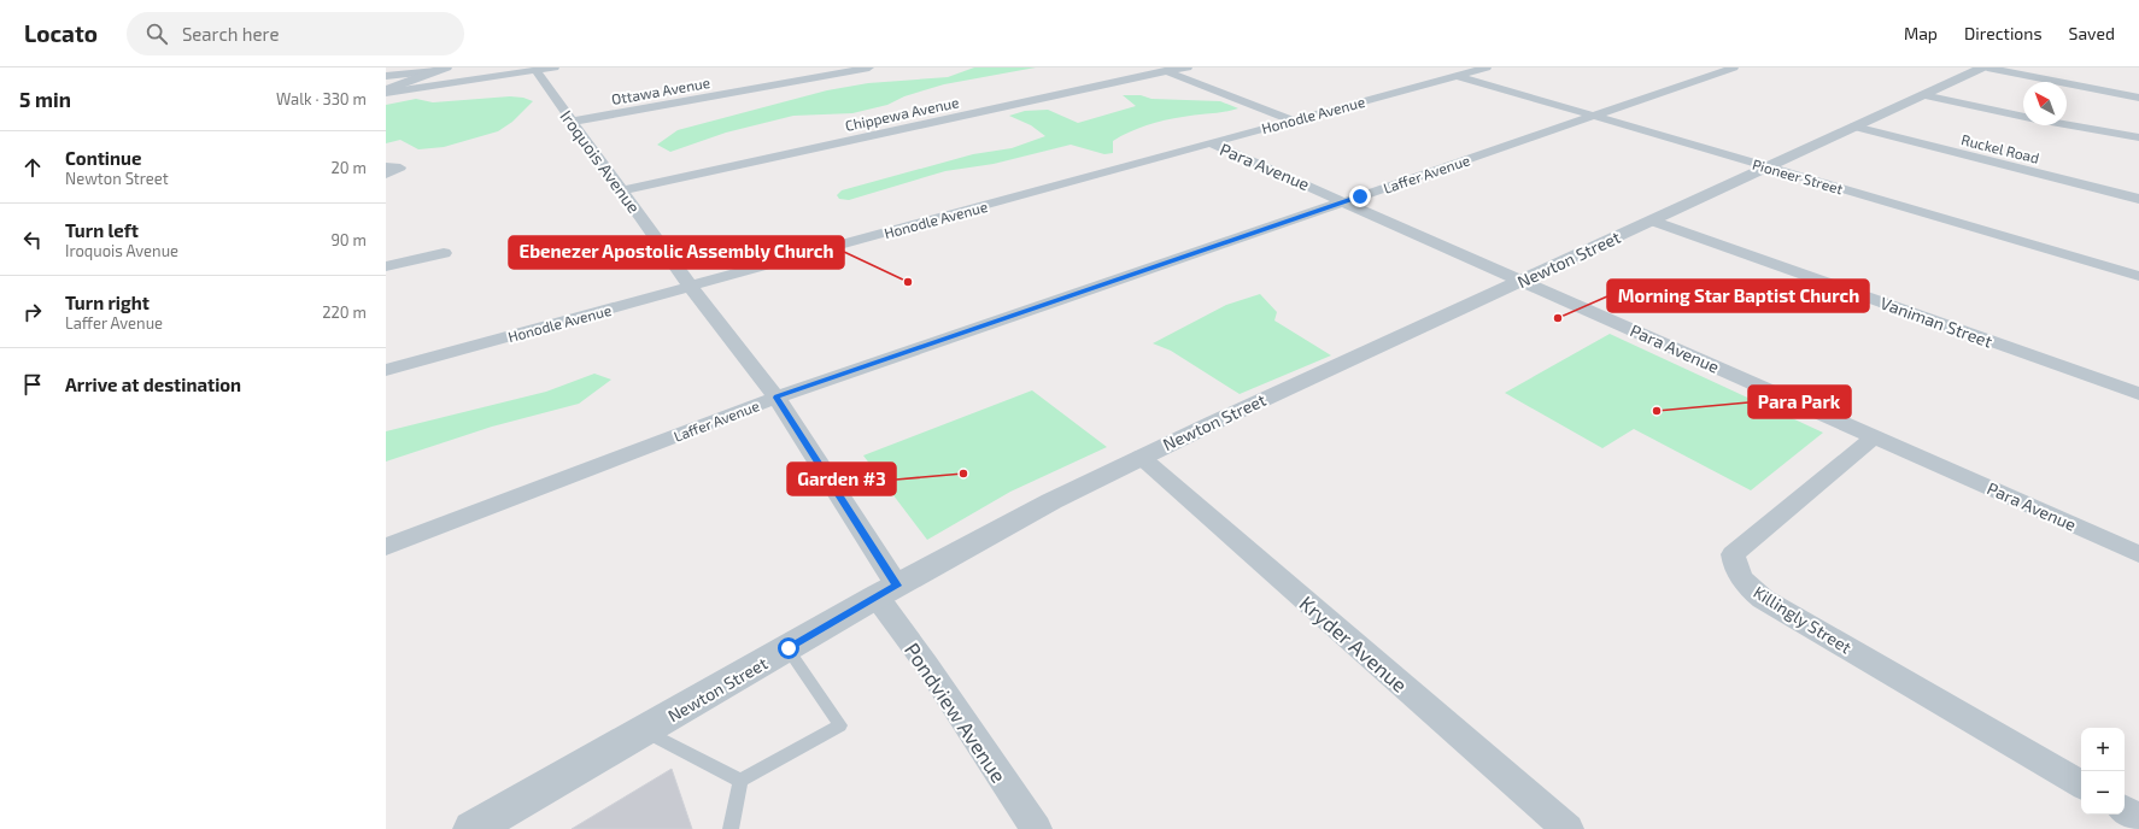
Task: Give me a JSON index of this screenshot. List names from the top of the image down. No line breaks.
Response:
{"streets":{"street":["Ottawa Avenue","Chippewa Avenue","Honodle Avenue","Ruckel Road","Iroquois Avenue","Para Avenue","Laffer Avenue","Pioneer Street","Newton Street","Vaniman Street","Killingly Street","Kryder Avenue","Pondview Avenue"]},"crossings":[["Ottawa Avenue","Iroquois Avenue"],["Chippewa Avenue","Iroquois Avenue"],["Honodle Avenue","Iroquois Avenue"],["Honodle Avenue","Para Avenue"],["Honodle Avenue","Pioneer Street"],["Ruckel Road","Newton Street"],["Iroquois Avenue","Laffer Avenue"],["Iroquois Avenue","Newton Street"],["Iroquois Avenue","Pondview Avenue"],["Para Avenue","Laffer Avenue"],["Para Avenue","Newton Street"],["Para Avenue","Killingly Street"],["Laffer Avenue","Pioneer Street"],["Pioneer Street","Newton Street"],["Newton Street","Vaniman Street"],["Newton Street","Kryder Avenue"],["Newton Street","Pondview Avenue"]],"places":["Ebenezer Apostolic Assembly Church","Morning Star Baptist Church","Para Park","Garden #3"],"north":"top left","page":{"header":"Locato","search":"Search here","nav":["Map","Directions","Saved"],"heading":["5 min","Walk · 330 m"],"list":[["Continue","Newton Street","20 m"],["Turn left","Iroquois Avenue","90 m"],["Turn right","Laffer Avenue","220 m"],"Arrive at destination"],"map_buttons":["+","−"]}}
